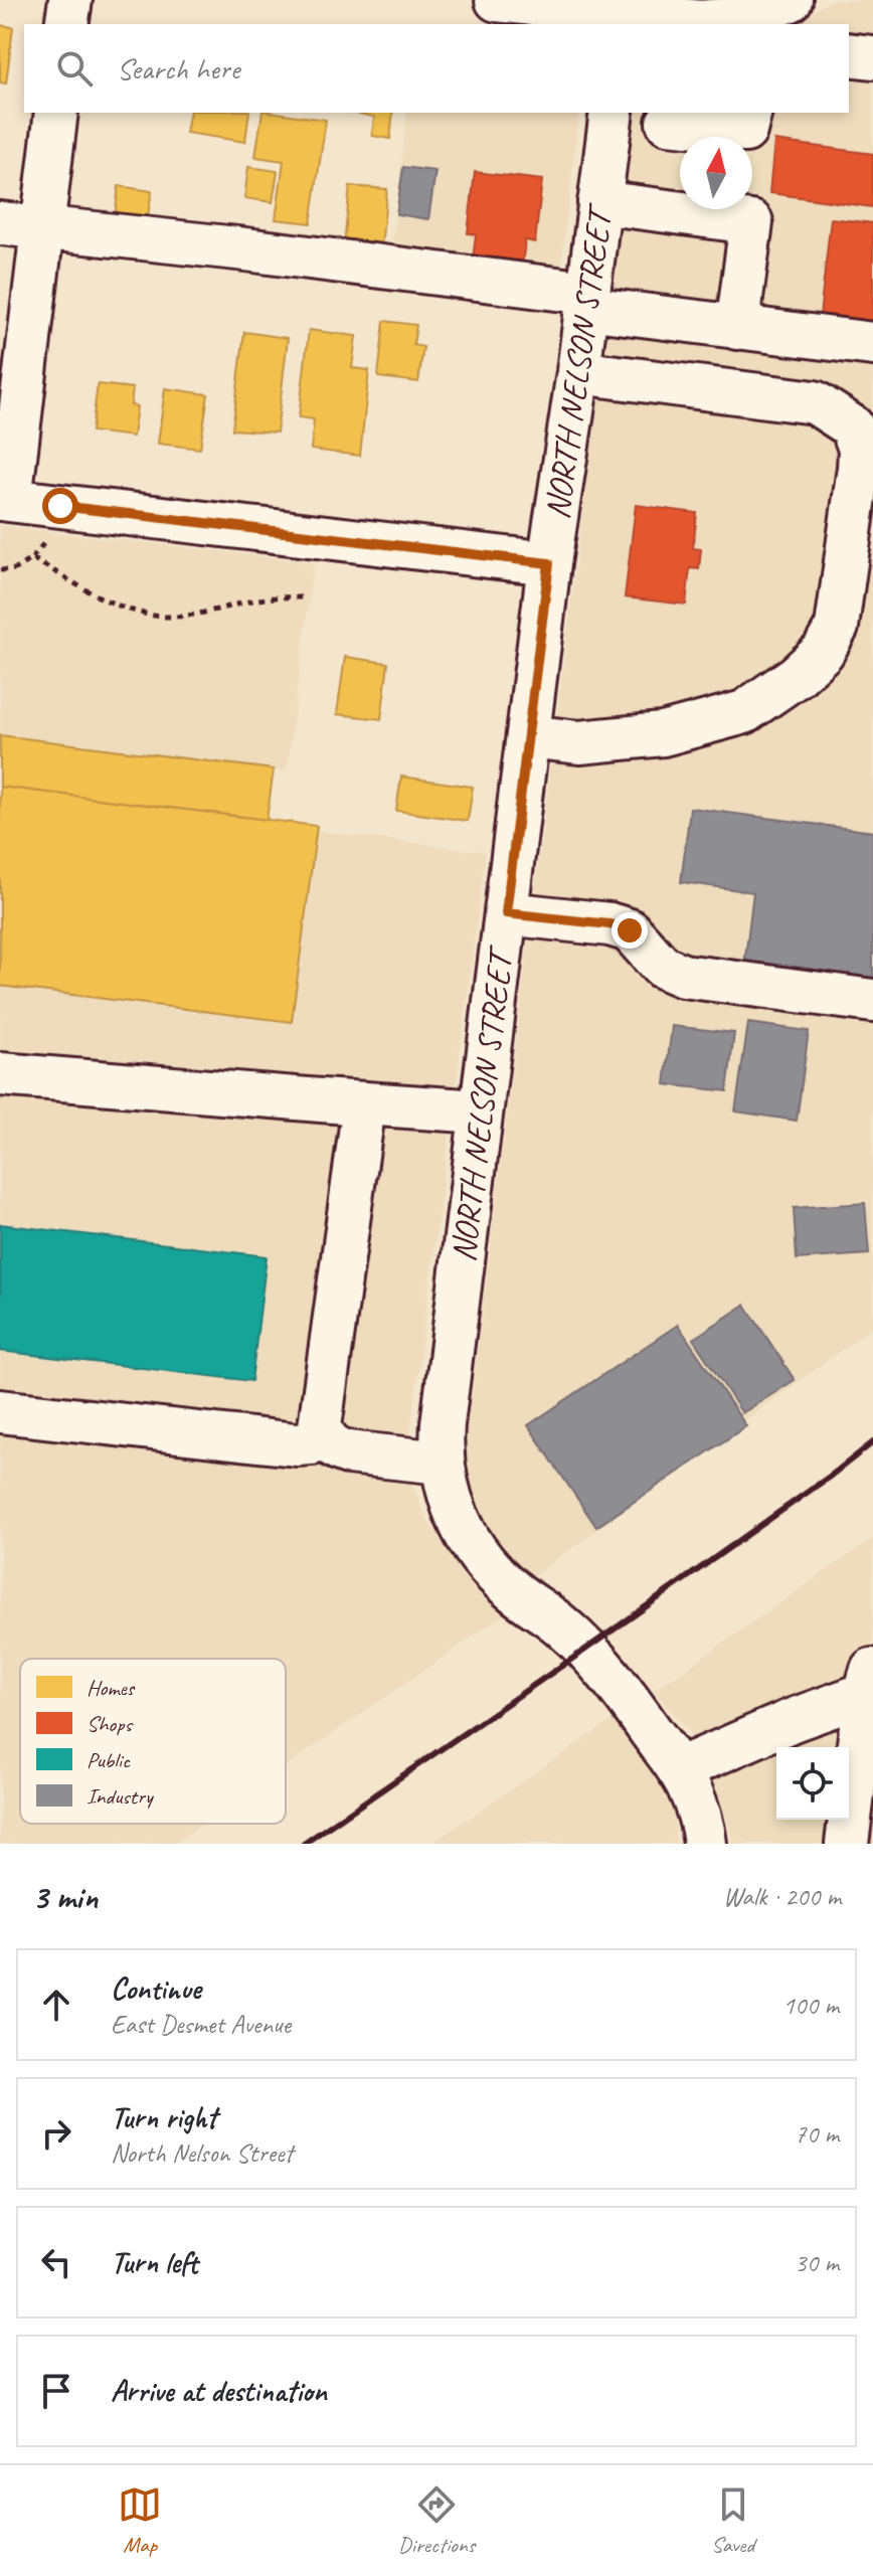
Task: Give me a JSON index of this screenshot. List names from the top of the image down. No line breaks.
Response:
{"streets":{"street":["NORTH NELSON STREET"]},"legend":["Homes","Shops","Public","Industry"],"north":"top","page":{"search":"Search here","heading":["3 min","Walk · 200 m"],"list":[["Continue","East Desmet Avenue","100 m"],["Turn right","North Nelson Street","70 m"],["Turn left","30 m"],"Arrive at destination"],"nav":["Map","Directions","Saved"]}}
